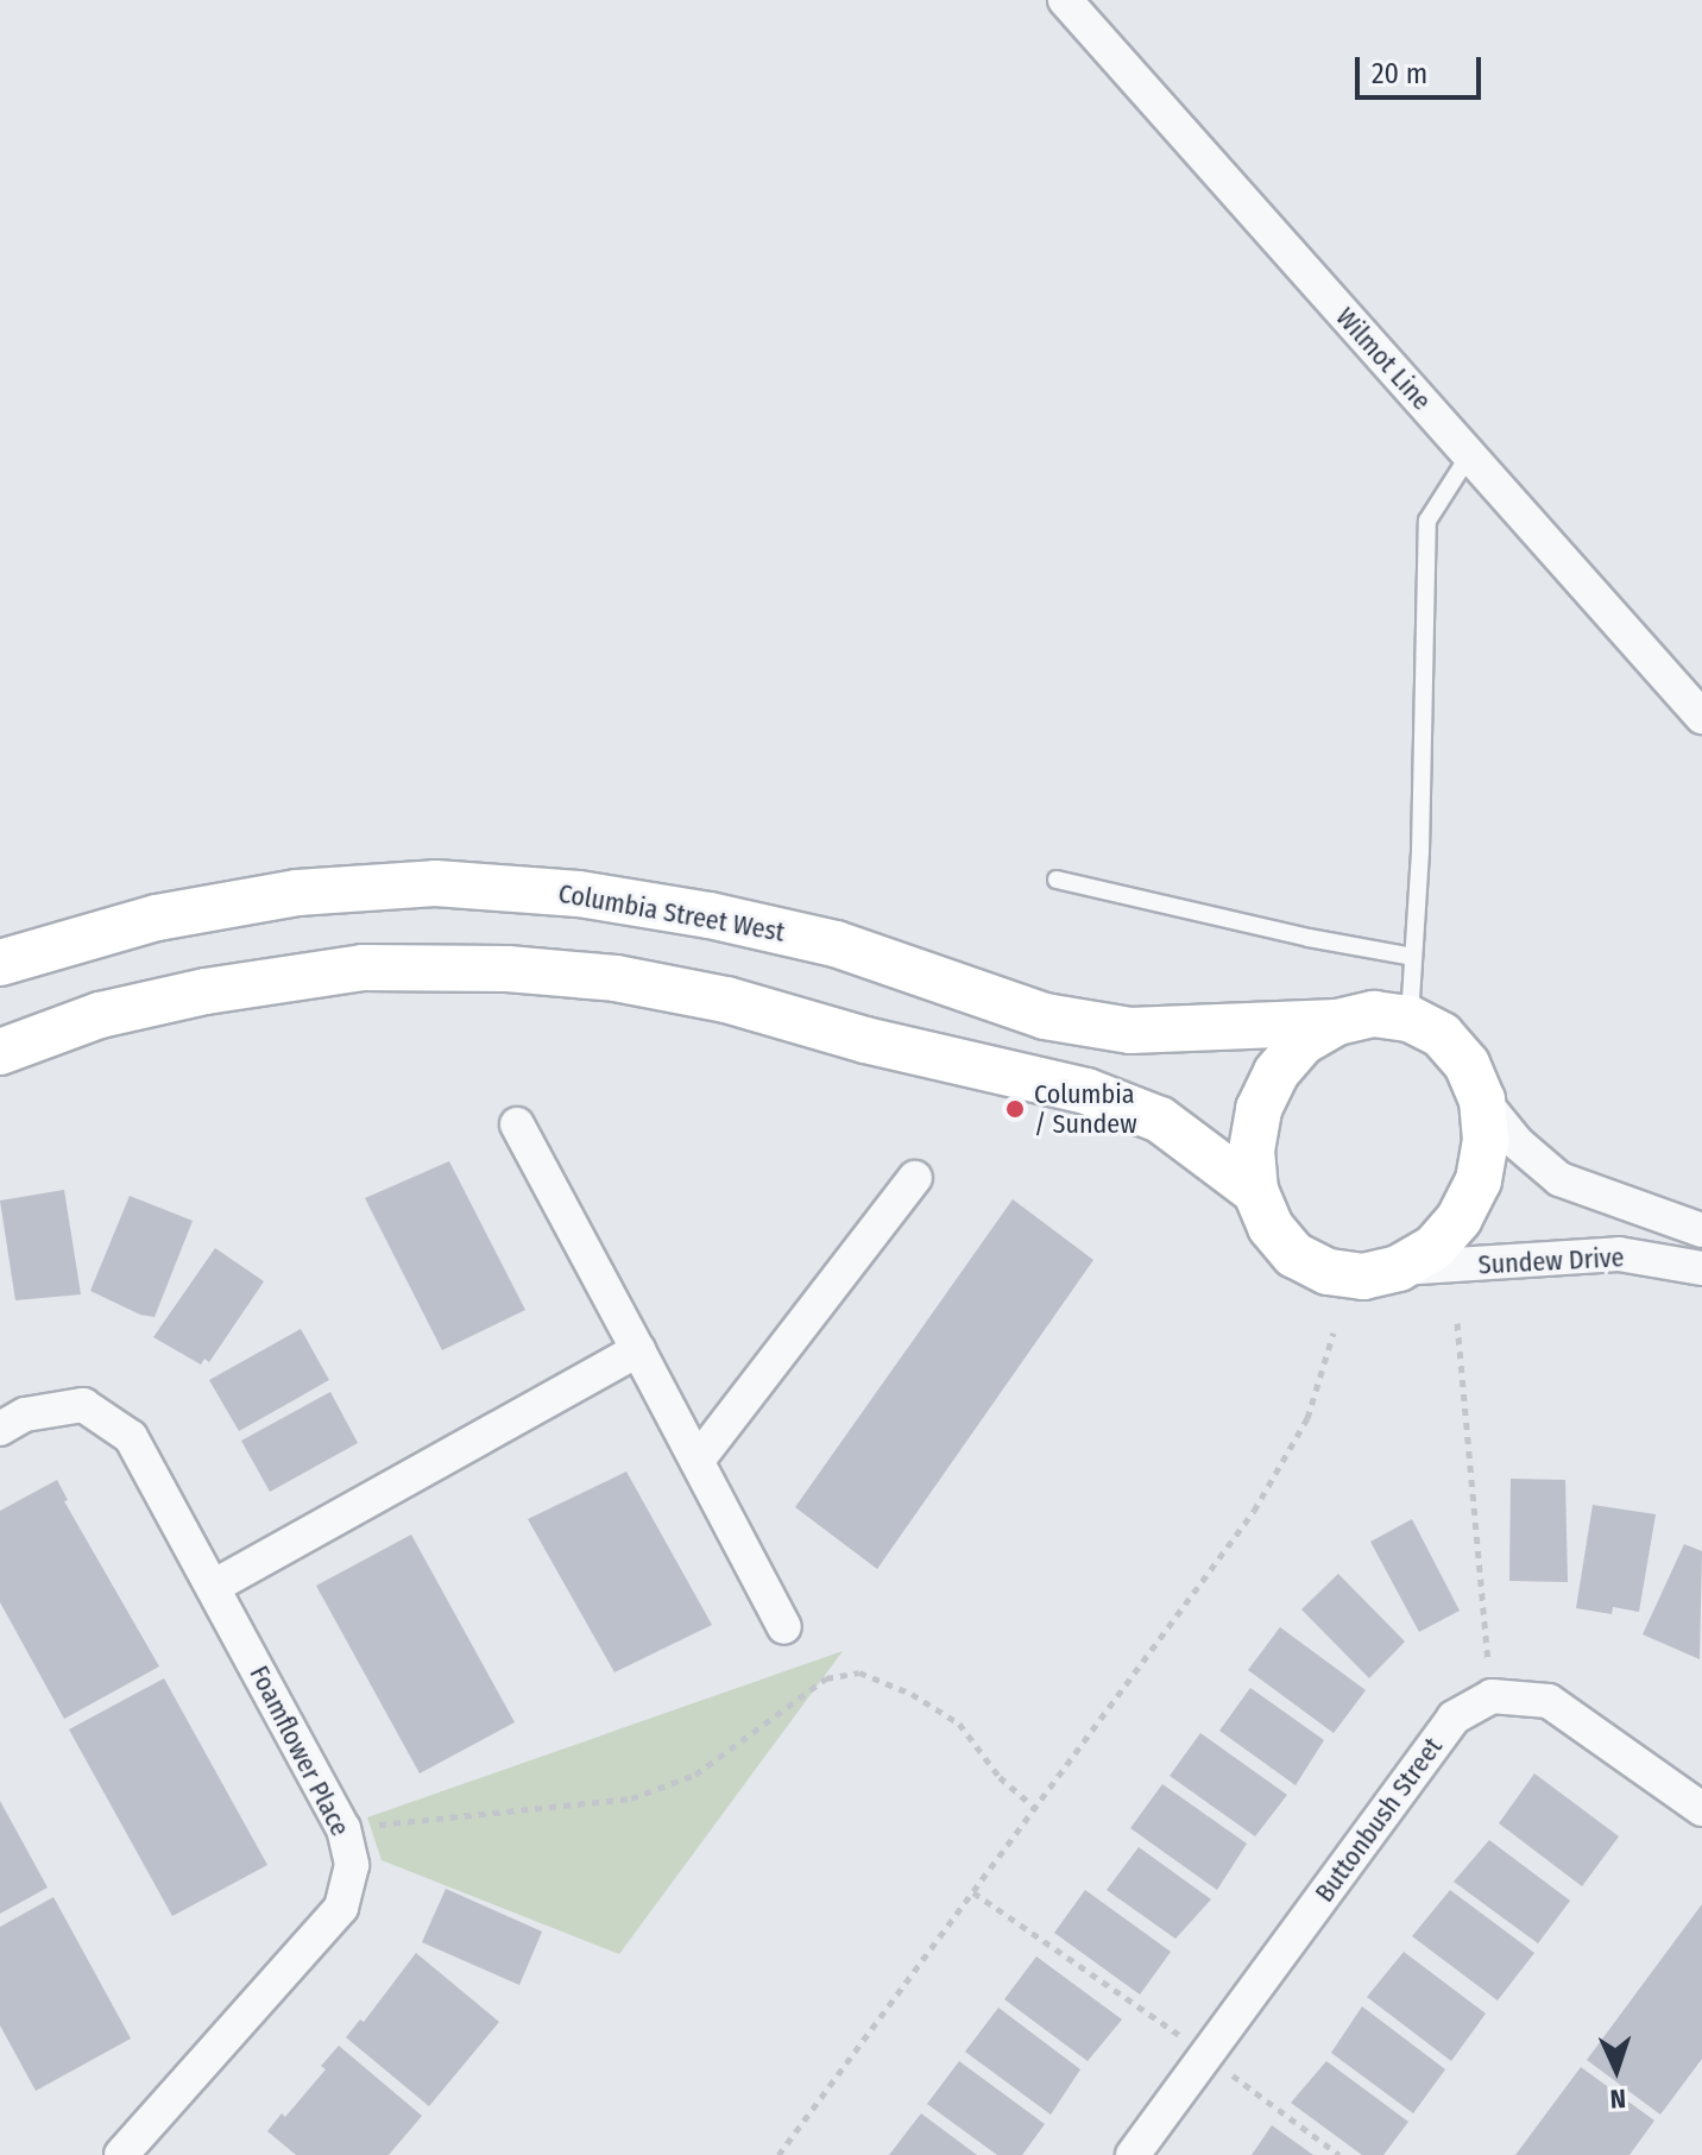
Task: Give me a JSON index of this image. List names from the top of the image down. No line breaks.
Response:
{"streets":{"main road":["Columbia Street West"],"street":["Wilmot Line","Sundew Drive","Foamflower Place","Buttonbush Street"]},"crossings":[["Columbia Street West","Sundew Drive"]],"places":["Columbia / Sundew"],"scale_bar":"20 m","north":"bottom"}
